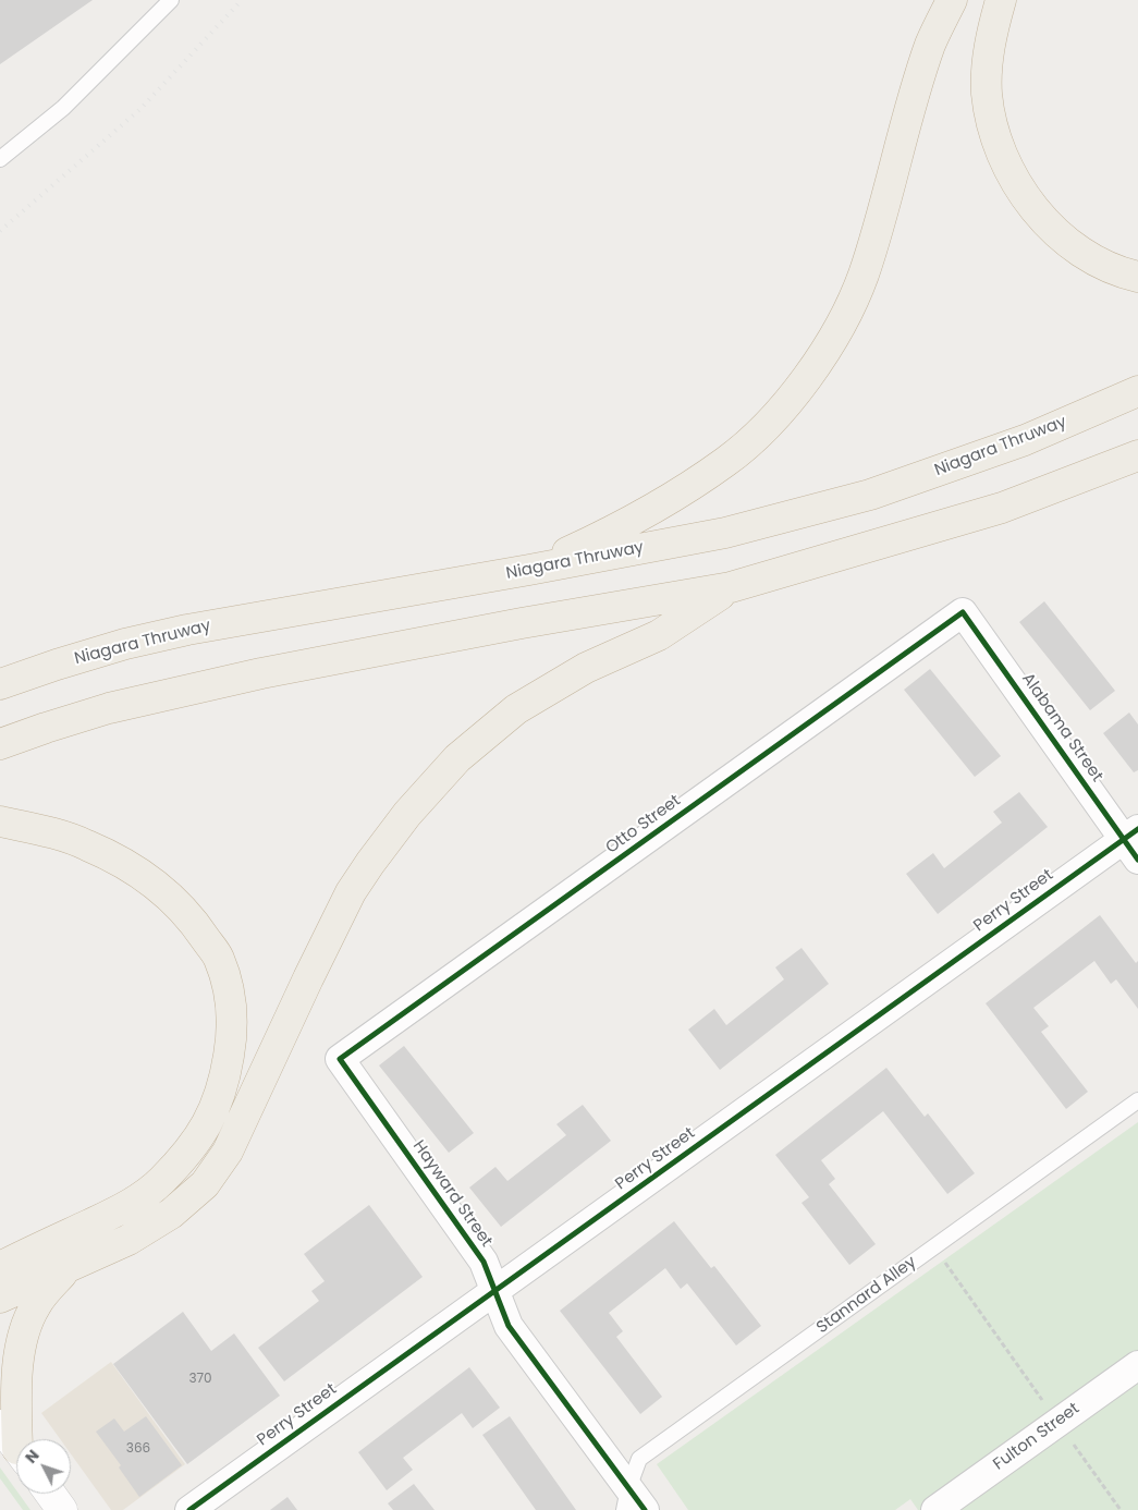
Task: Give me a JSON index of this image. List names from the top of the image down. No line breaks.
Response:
{"streets":{"highway":["Niagara Thruway"],"street":["Alabama Street","Otto Street","Perry Street","Hayward Street","Fulton Street"],"lane":["Stannard Alley"]},"crossings":[["Alabama Street","Otto Street"],["Alabama Street","Perry Street"],["Otto Street","Hayward Street"],["Perry Street","Hayward Street"],["Hayward Street","Stannard Alley"]],"house_numbers":["370","366"],"north":"top left"}
